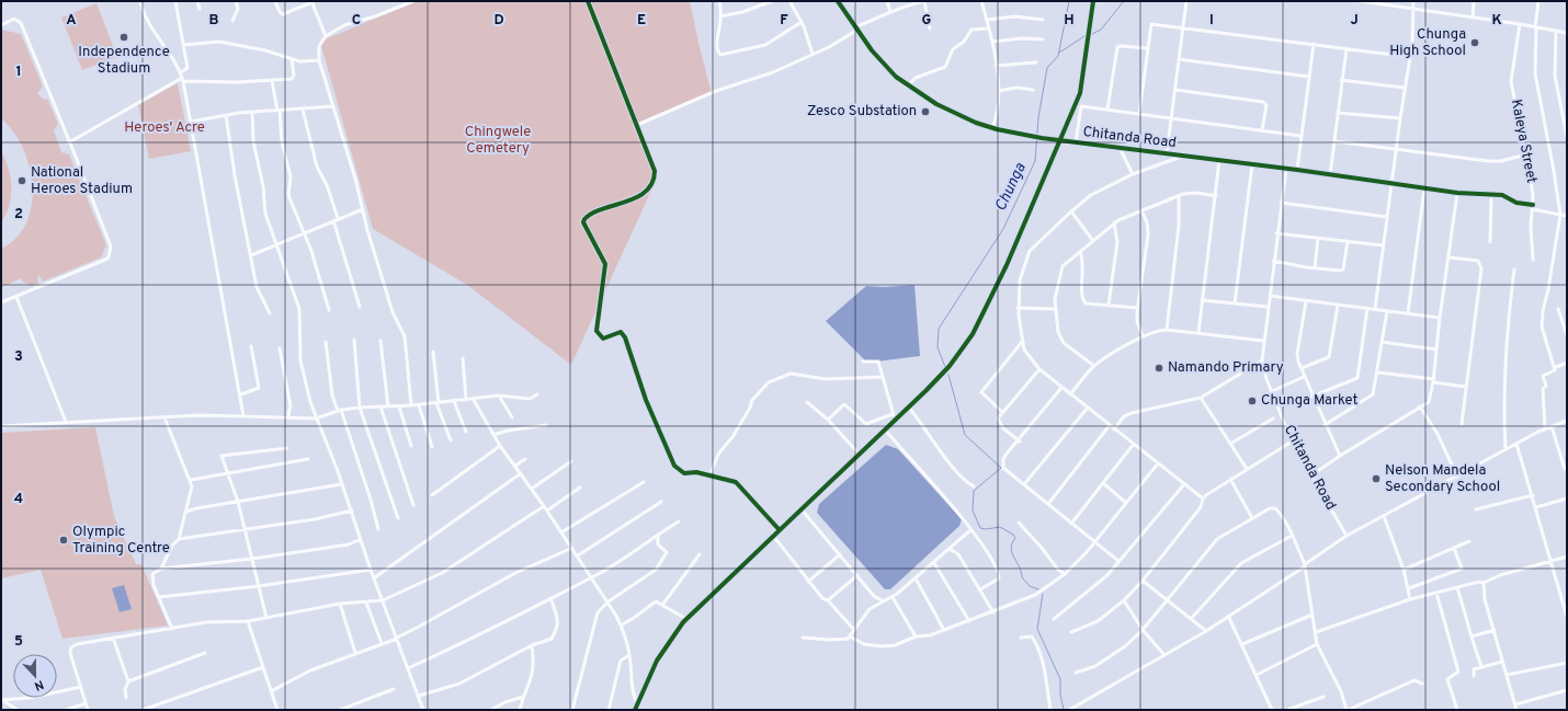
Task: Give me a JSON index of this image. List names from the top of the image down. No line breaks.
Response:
{"streets":{"street":["Chitanda Road","Kaleya Street"]},"water":["Chunga"],"parks":["Heroes' Acre","Chingwele Cemetery"],"places":["Independence Stadium","Chunga High School","Zesco Substation","National Heroes Stadium","Namando Primary","Chunga Market","Nelson Mandela Secondary School","Olympic Training Centre"],"north":"bottom","grid":{"columns":["A","B","C","D","E","F","G","H","I","J","K"],"rows":["1","2","3","4","5"]}}
